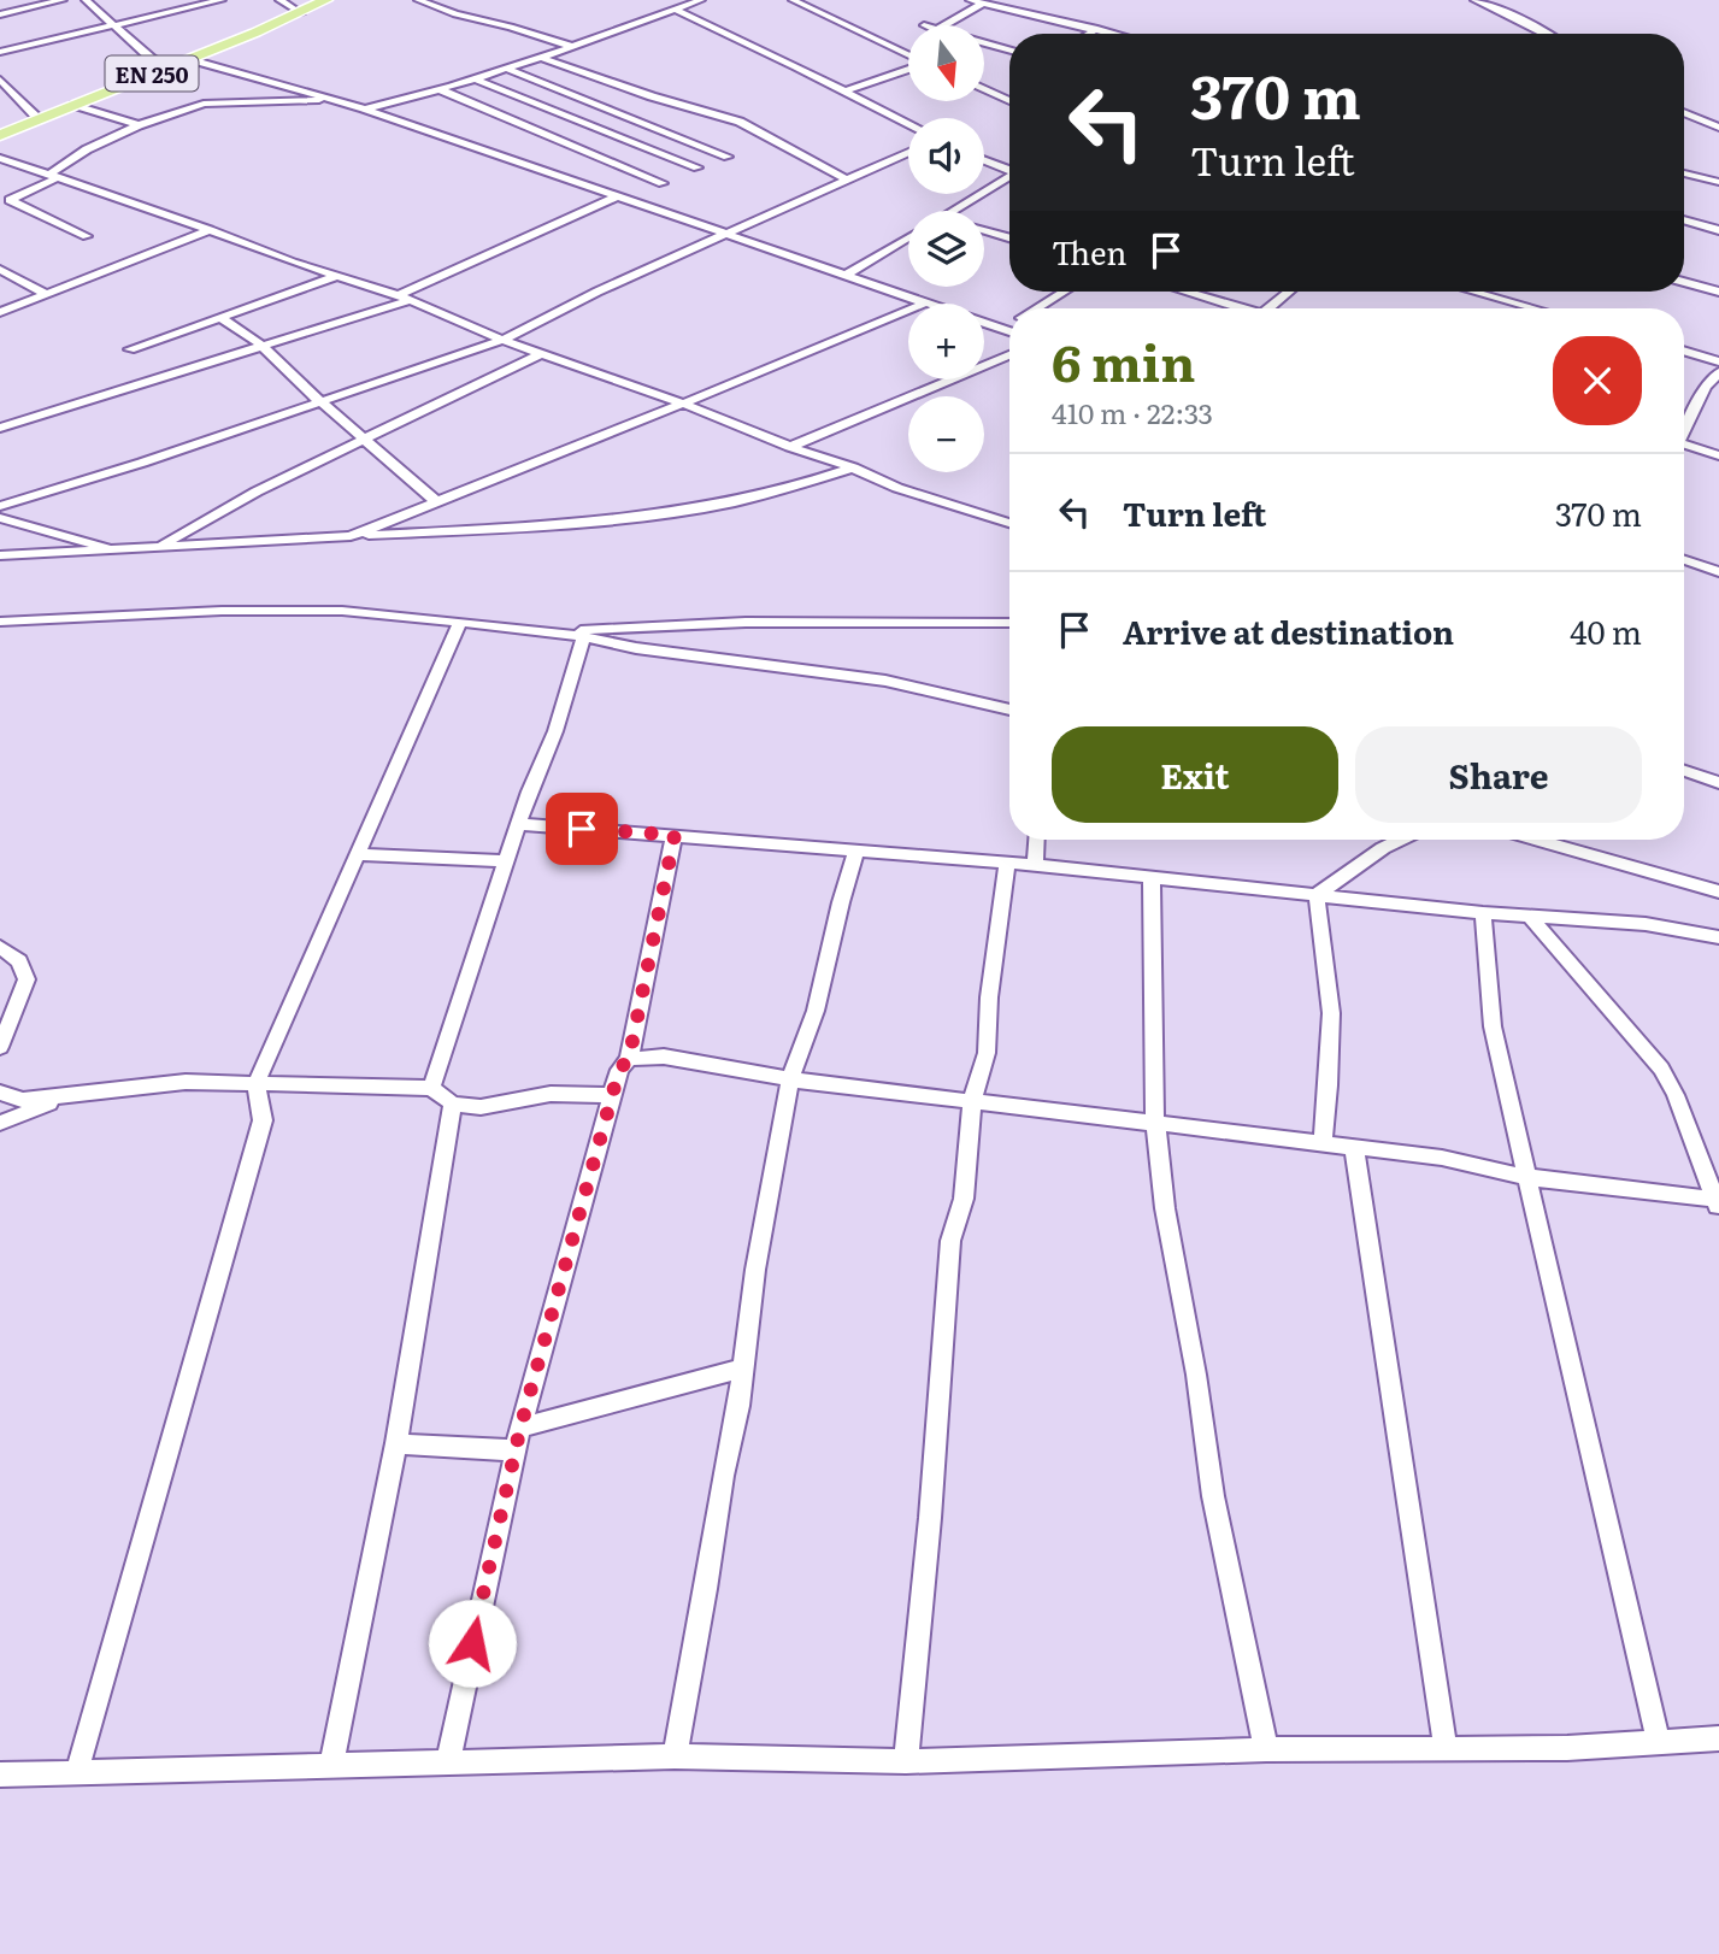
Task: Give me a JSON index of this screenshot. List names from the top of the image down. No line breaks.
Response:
{"streets":{"main road":["EN 250"]},"north":"bottom","page":{"map_buttons":["+","−"],"turn":["370 m","Turn left"],"then":"Then","heading":["6 min","410 m · 22:33"],"list":[{"name":"Turn left","value":"370 m"},{"name":"Arrive at destination","value":"40 m"}],"buttons":["Exit","Share"]}}
